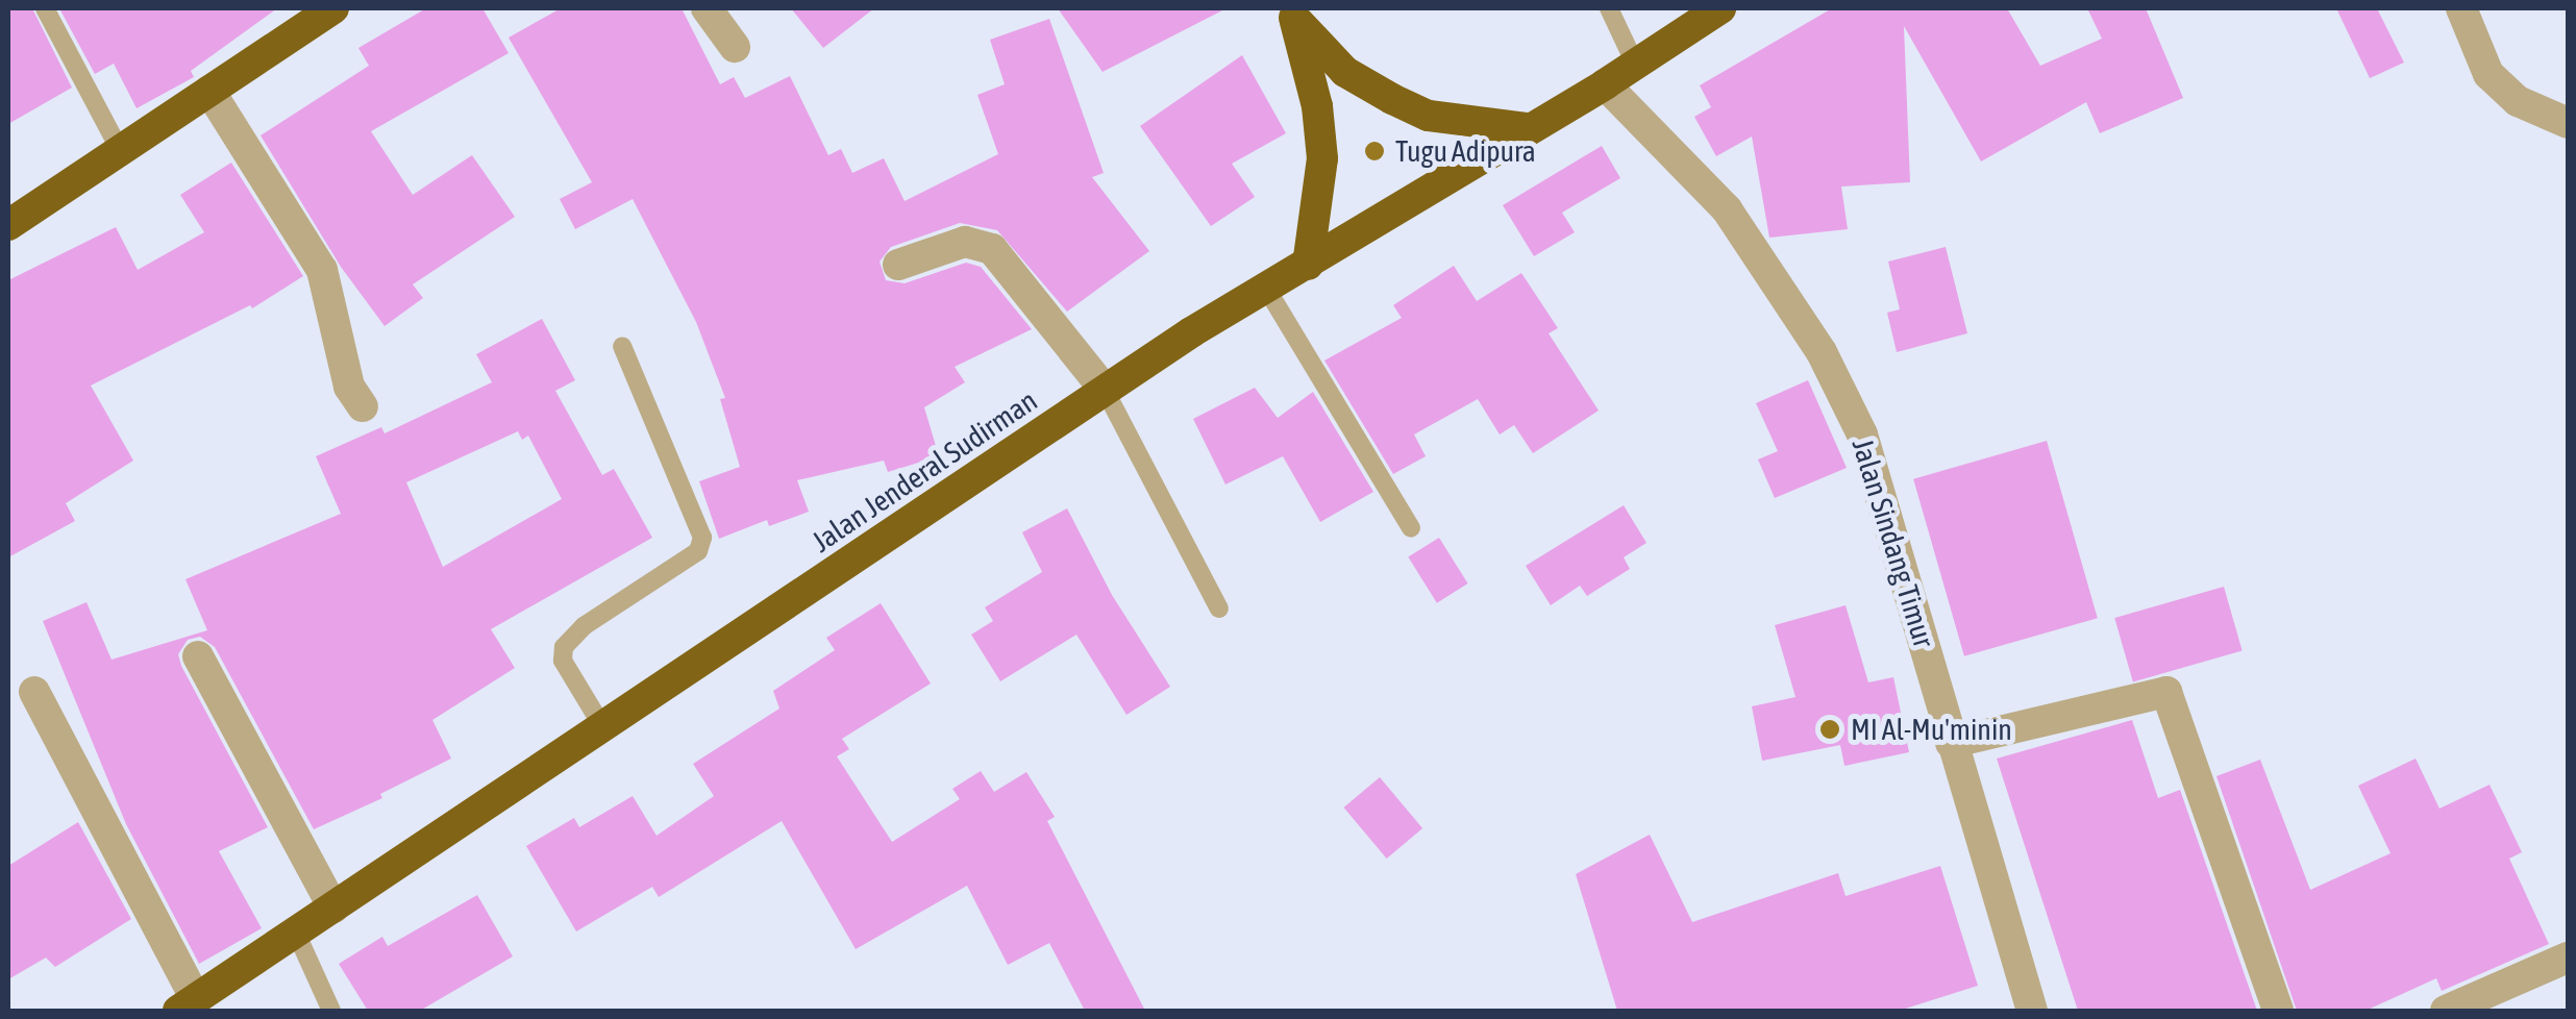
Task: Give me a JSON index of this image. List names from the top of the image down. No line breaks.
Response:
{"streets":{"highway":["Jalan Jenderal Sudirman"],"street":["Jalan Sindang Timur"]},"crossings":[["Jalan Jenderal Sudirman","Jalan Sindang Timur"]],"places":["Tugu Adipura","MI Al-Mu'minin"]}
